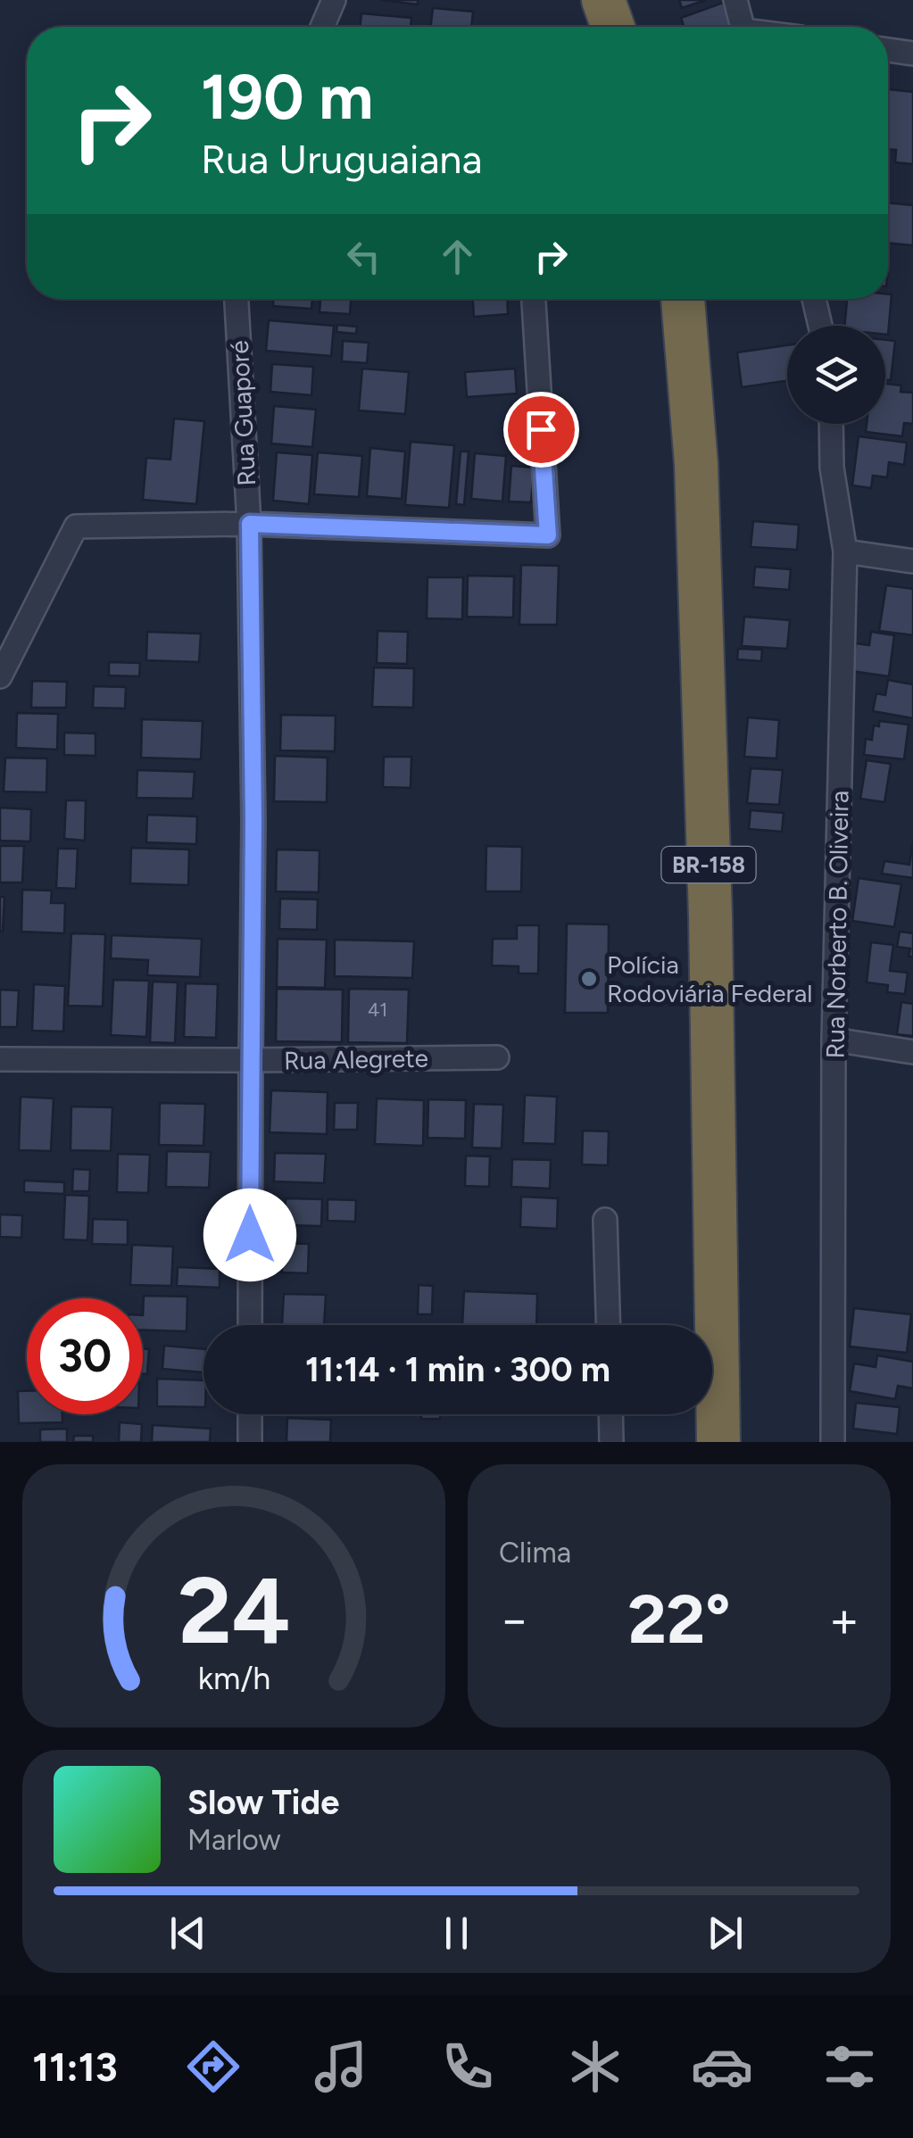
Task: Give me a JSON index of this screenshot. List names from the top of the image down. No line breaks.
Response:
{"streets":{"highway":["BR-158"],"street":["Rua Guaporé","Rua Norberto B. Oliveira","Rua Alegrete"]},"crossings":[["Rua Guaporé","Rua Alegrete"]],"places":["Polícia Rodoviária Federal"],"house_numbers":["41"],"page":{"turn":["190 m","Rua Uruguaiana"],"limit":"30","trip":"11:14 · 1 min · 300 m","tile":"Clima","heat":["−","22°","+"],"song":["Slow Tide","Marlow"],"tabs":"11:13","gauge":["24","km/h"]}}
